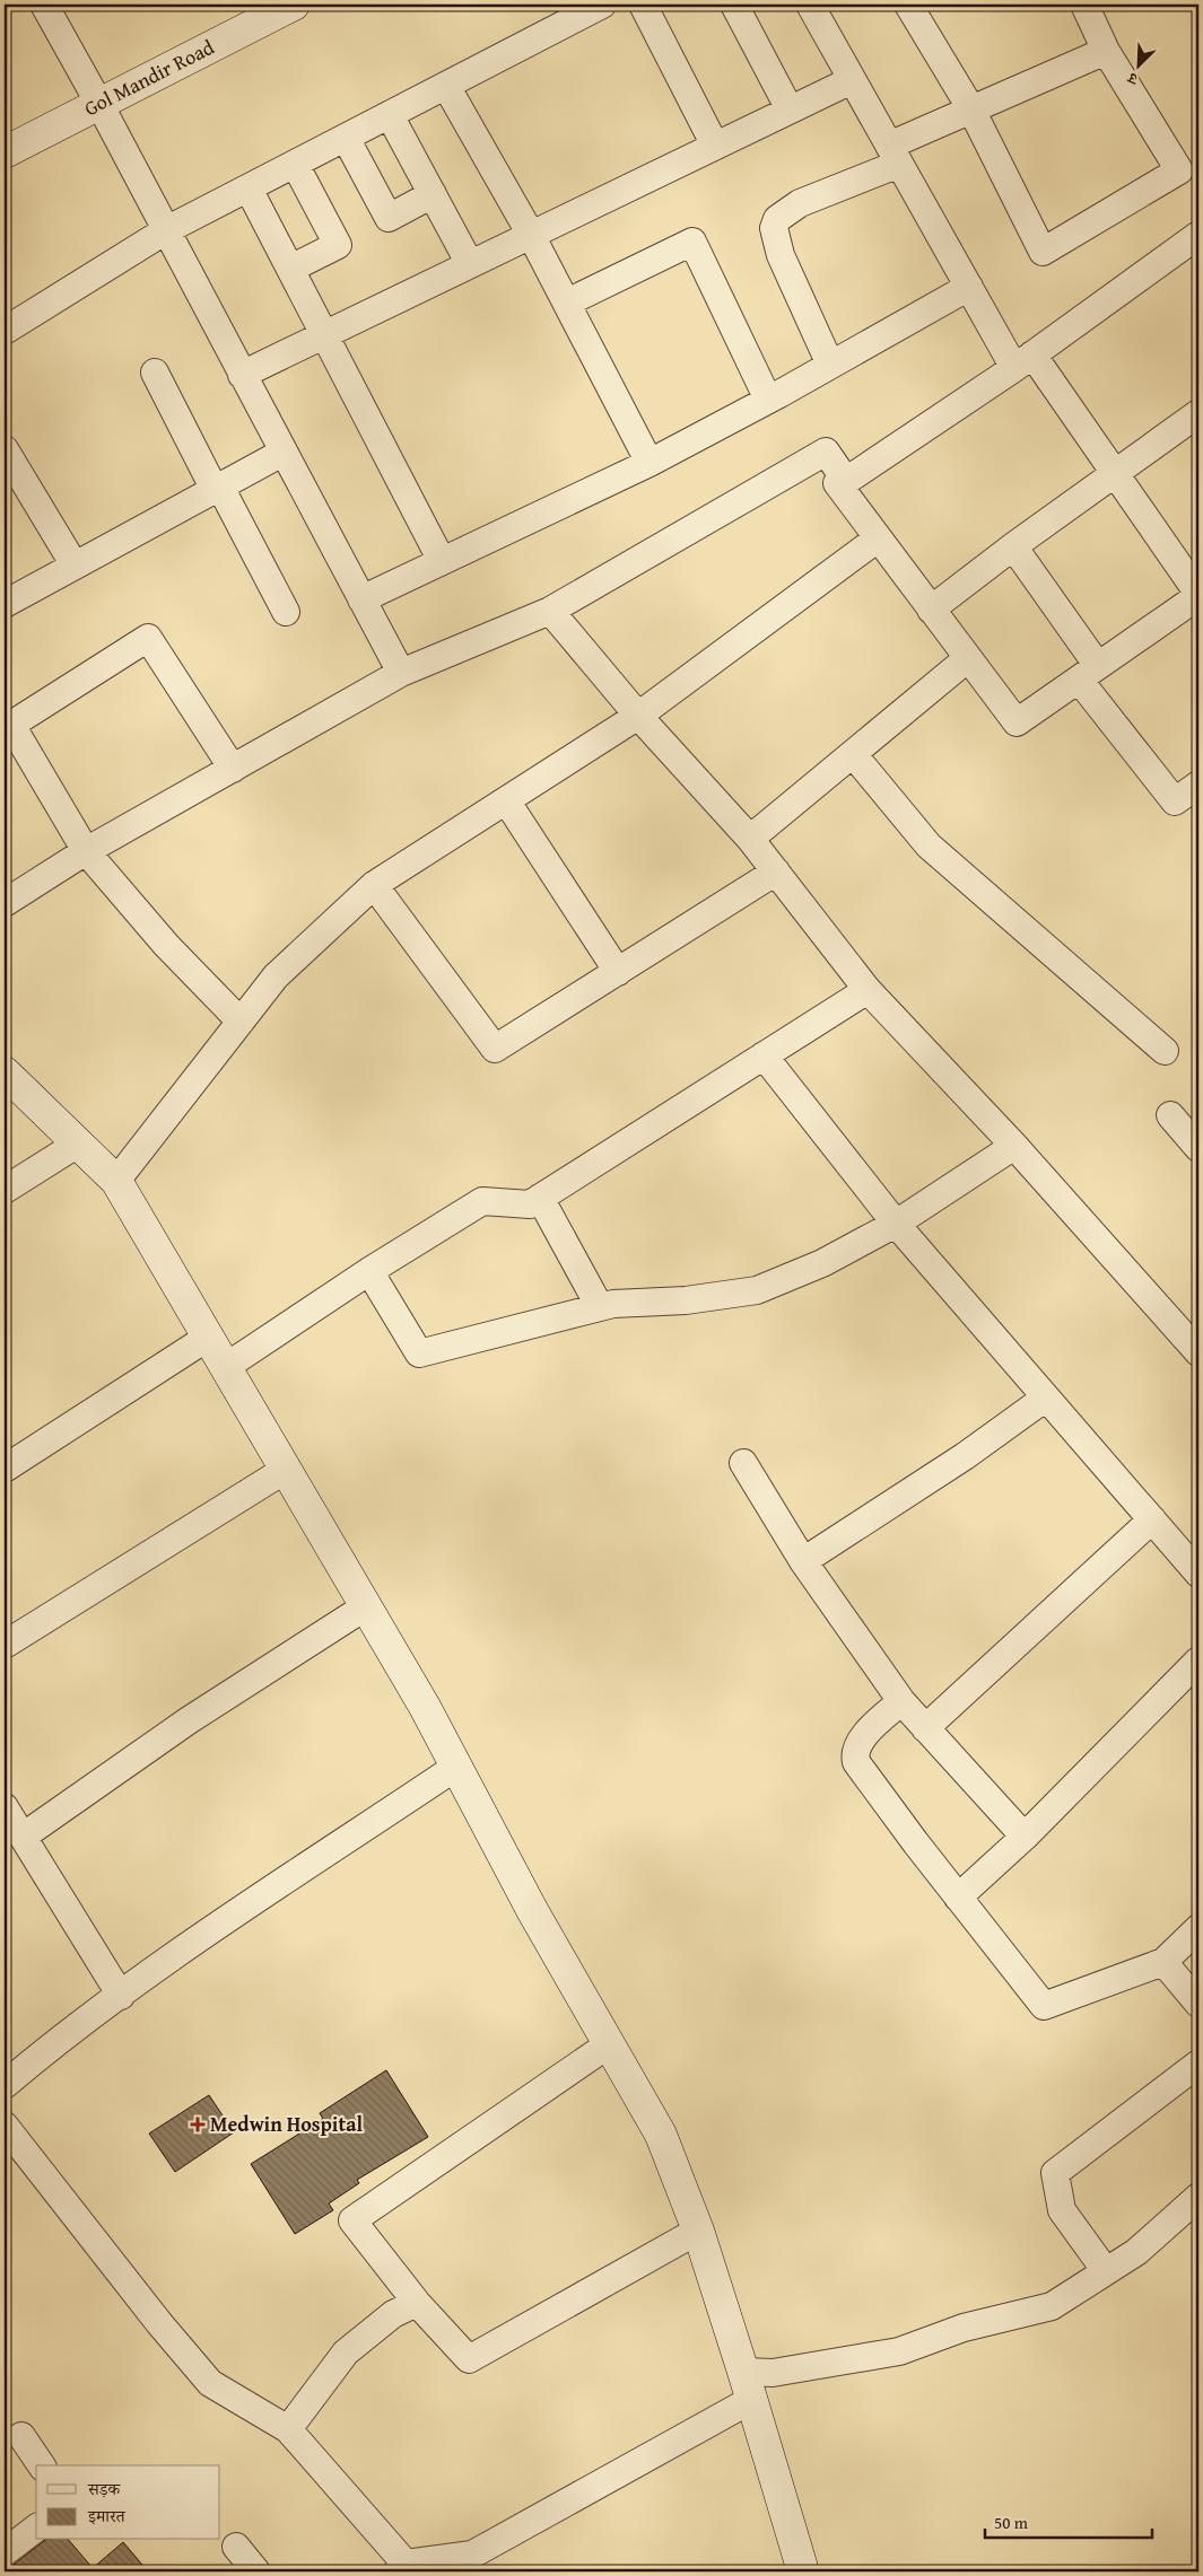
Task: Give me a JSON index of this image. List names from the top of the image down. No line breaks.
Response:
{"streets":{"street":["Gol Mandir Road"]},"places":{"health":["Medwin Hospital"]},"legend":["सड़क","इमारत"],"scale_bar":"50 m","north":"bottom left"}
